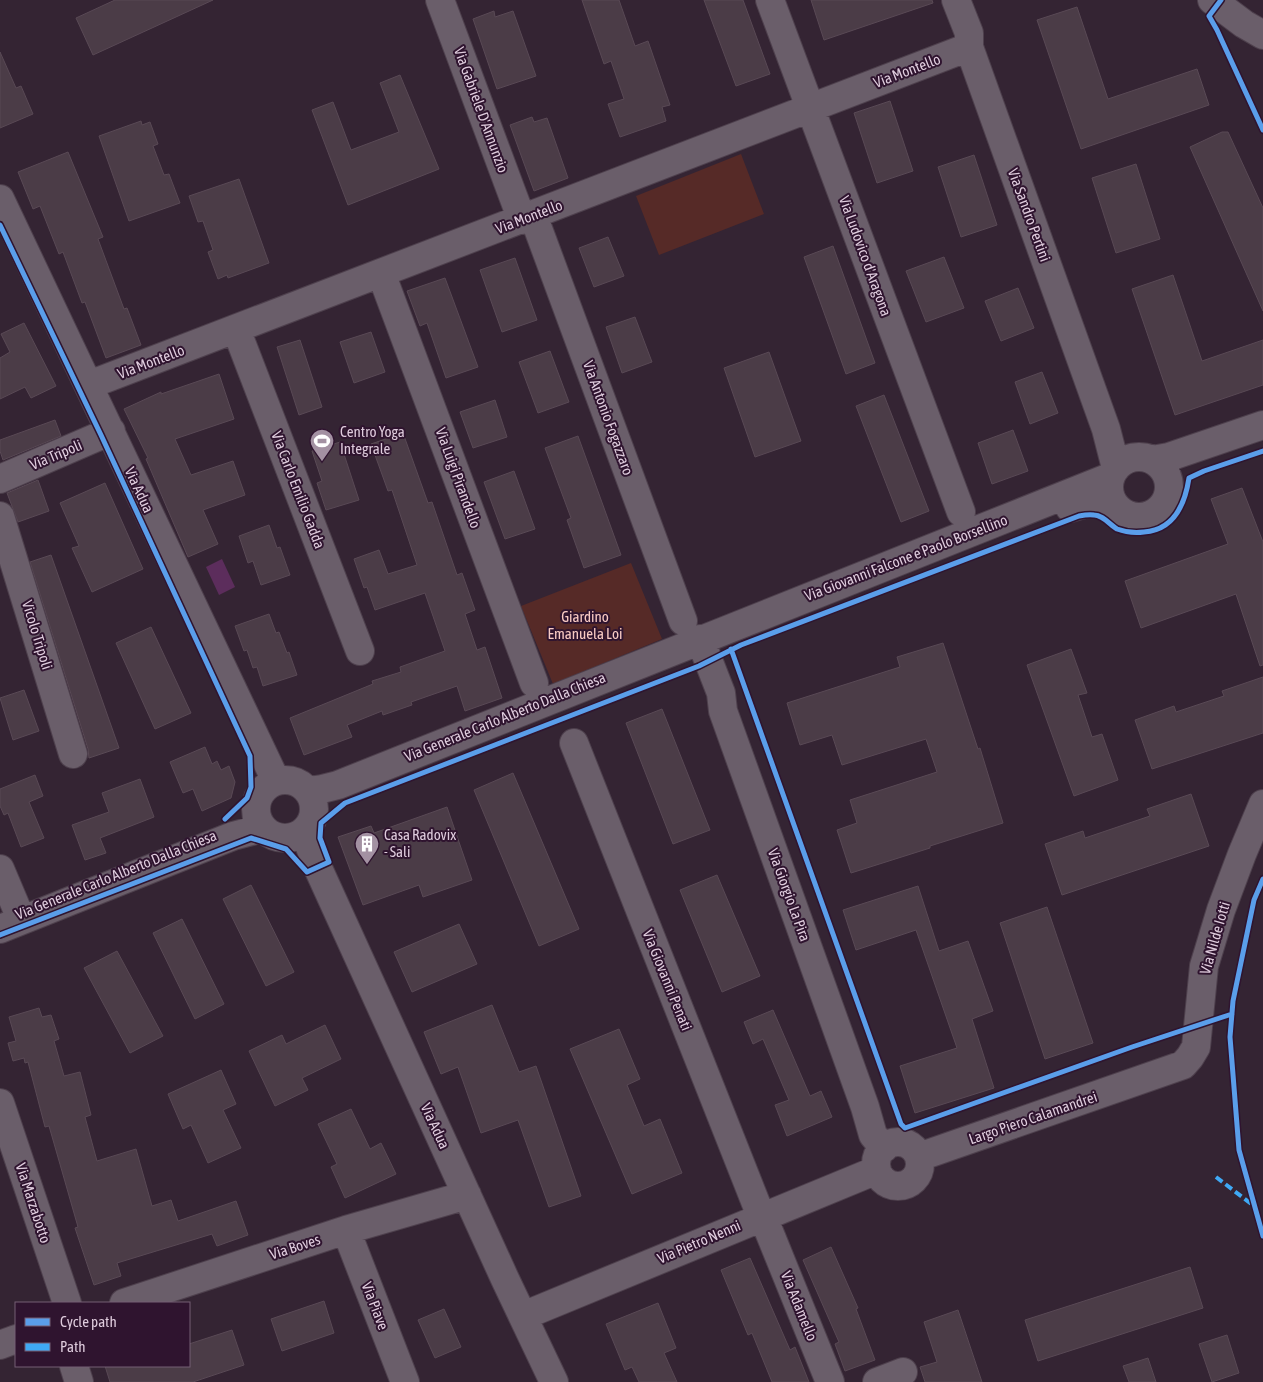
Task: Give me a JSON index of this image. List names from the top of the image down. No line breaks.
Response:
{"streets":{"street":["Via Montello","Via Gabriele D'Annunzio","Via Sandro Pertini","Via Ludovico d'Aragona","Via Antonio Fogazzaro","Via Tripoli","Via Luigi Pirandello","Via Adua","Via Carlo Emilio Gadda","Via Giovanni Falcone e Paolo Borsellino","Vicolo Tripoli","Via Generale Carlo Alberto Dalla Chiesa","Via Giorgio La Pira","Via Nilde Iotti","Via Giovanni Penati","Largo Piero Calamandrei","Via Marzabotto","Via Pietro Nenni","Via Boves","Via Piave","Via Adamello"]},"crossings":[["Via Montello","Via Gabriele D'Annunzio"],["Via Montello","Via Sandro Pertini"],["Via Montello","Via Ludovico d'Aragona"],["Via Montello","Via Antonio Fogazzaro"],["Via Montello","Via Luigi Pirandello"],["Via Montello","Via Adua"],["Via Montello","Via Carlo Emilio Gadda"],["Via Gabriele D'Annunzio","Via Antonio Fogazzaro"],["Via Sandro Pertini","Via Giovanni Falcone e Paolo Borsellino"],["Via Antonio Fogazzaro","Via Giovanni Falcone e Paolo Borsellino"],["Via Antonio Fogazzaro","Via Generale Carlo Alberto Dalla Chiesa"],["Via Antonio Fogazzaro","Via Giorgio La Pira"],["Via Tripoli","Via Adua"],["Via Adua","Via Generale Carlo Alberto Dalla Chiesa"],["Via Adua","Via Pietro Nenni"],["Via Adua","Via Boves"],["Via Giovanni Falcone e Paolo Borsellino","Via Generale Carlo Alberto Dalla Chiesa"],["Via Giovanni Falcone e Paolo Borsellino","Via Giorgio La Pira"],["Via Generale Carlo Alberto Dalla Chiesa","Via Giorgio La Pira"],["Via Giorgio La Pira","Largo Piero Calamandrei"],["Via Giorgio La Pira","Via Pietro Nenni"],["Via Nilde Iotti","Largo Piero Calamandrei"],["Via Giovanni Penati","Via Pietro Nenni"],["Via Giovanni Penati","Via Adamello"],["Largo Piero Calamandrei","Via Pietro Nenni"],["Via Pietro Nenni","Via Adamello"],["Via Boves","Via Piave"]],"parks":["Giardino Emanuela Loi"],"places":{"sports":["Centro Yoga Integrale"],"building":["Casa Radovix - Sali"]},"legend":["Cycle path","Path"]}
